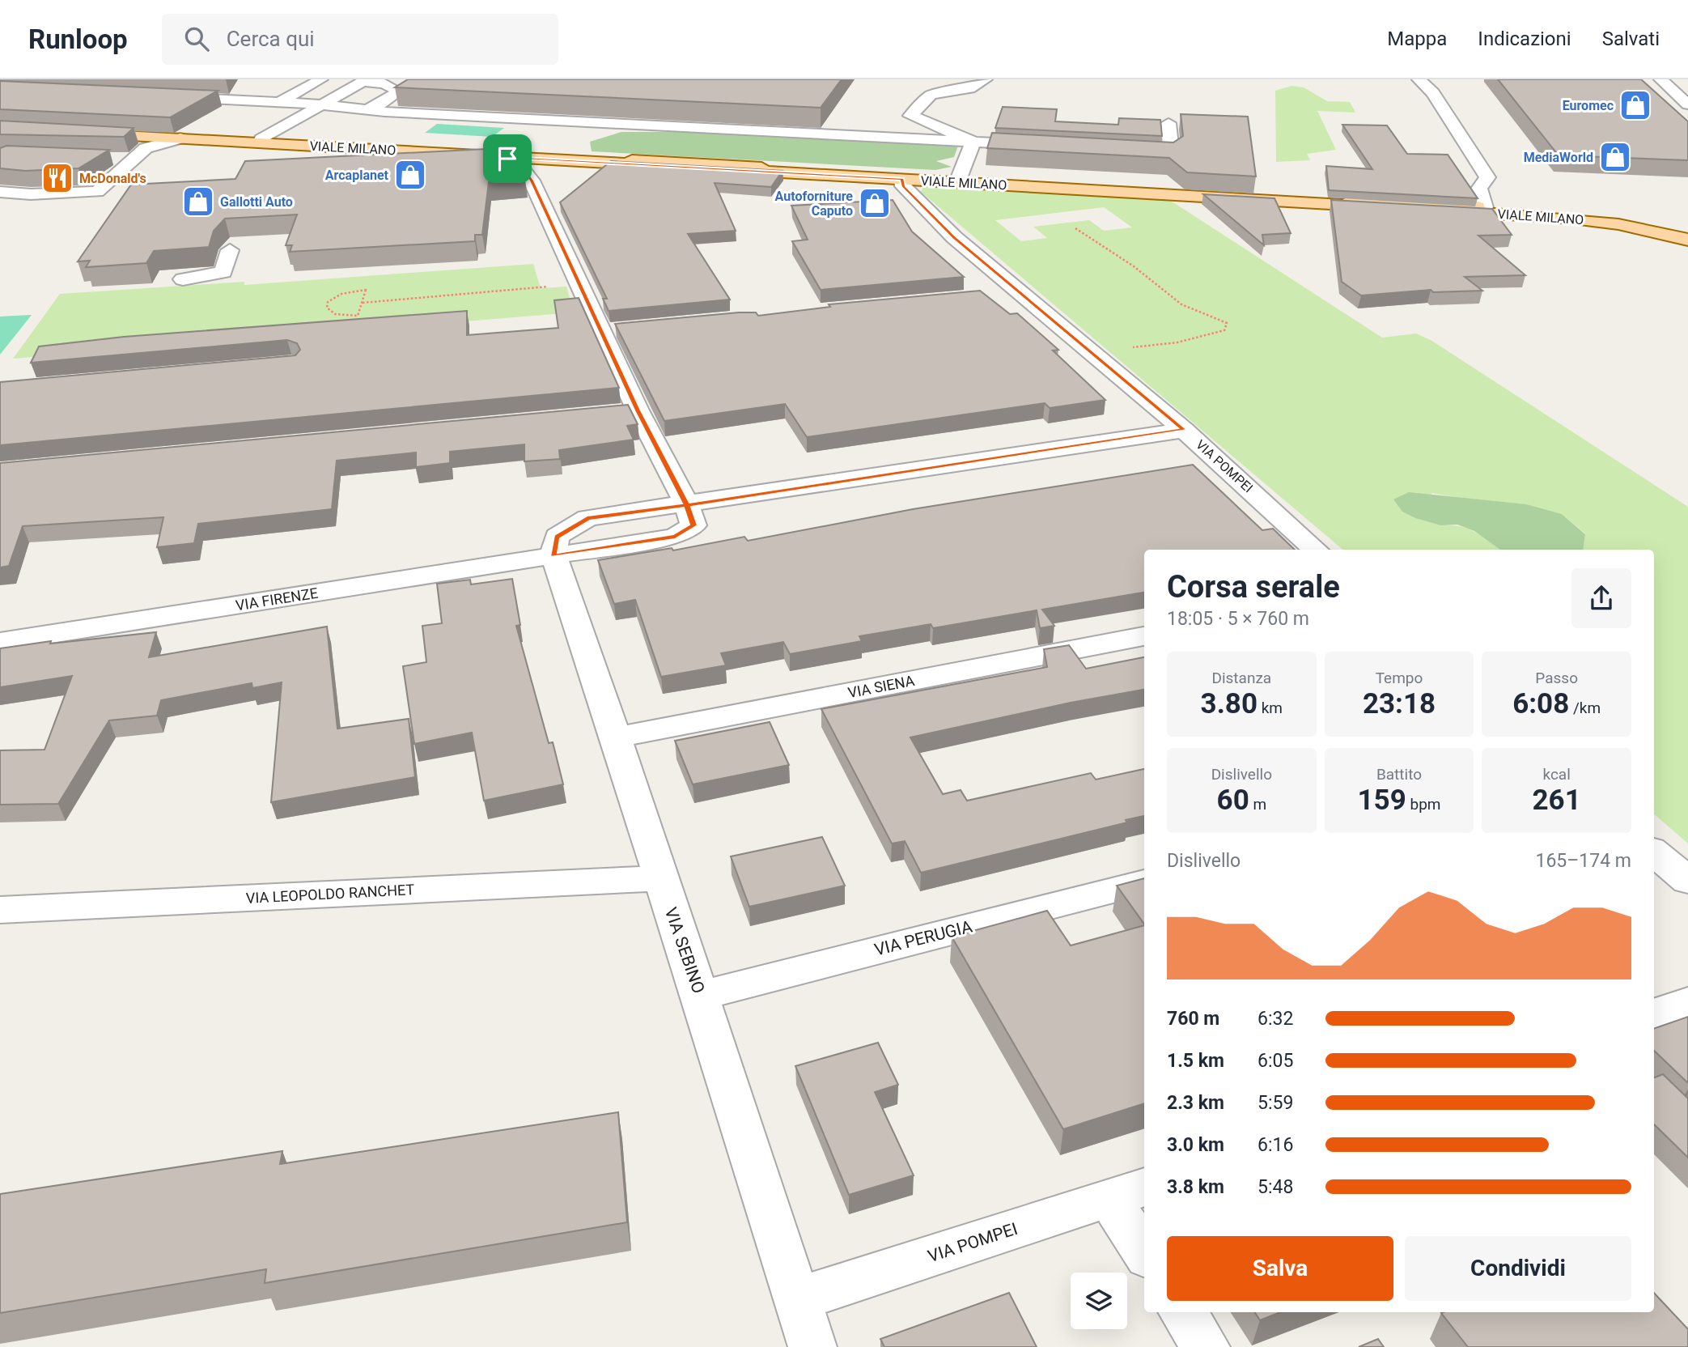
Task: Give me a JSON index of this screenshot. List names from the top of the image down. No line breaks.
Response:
{"streets":{"main road":["VIALE MILANO"],"street":["VIA POMPEI","VIA FIRENZE","VIA SIENA","VIA LEOPOLDO RANCHET","VIA PERUGIA","VIA SEBINO"]},"crossings":[["VIALE MILANO","VIA POMPEI"],["VIA POMPEI","VIA SEBINO"],["VIA FIRENZE","VIA SEBINO"],["VIA SIENA","VIA SEBINO"],["VIA LEOPOLDO RANCHET","VIA SEBINO"],["VIA PERUGIA","VIA SEBINO"]],"places":{"shop":["Euromec","MediaWorld","Arcaplanet","Gallotti Auto","Autoforniture Caputo"],"restaurant":["McDonald's"]},"page":{"header":"Runloop","search":"Cerca qui","nav":["Mappa","Indicazioni","Salvati"],"heading":["Corsa serale","18:05 · 5 × 760 m"],"stats":[["Distanza","3.80 km"],["Tempo","23:18"],["Passo","6:08 /km"],["Dislivello","60 m"],["Battito","159 bpm"],["kcal","261"]],"chart":["Dislivello","165–174 m"],"list":[{"name":"760 m","note":"6:32"},{"name":"1.5 km","note":"6:05"},{"name":"2.3 km","note":"5:59"},{"name":"3.0 km","note":"6:16"},{"name":"3.8 km","note":"5:48"}],"buttons":["Salva","Condividi"]}}
